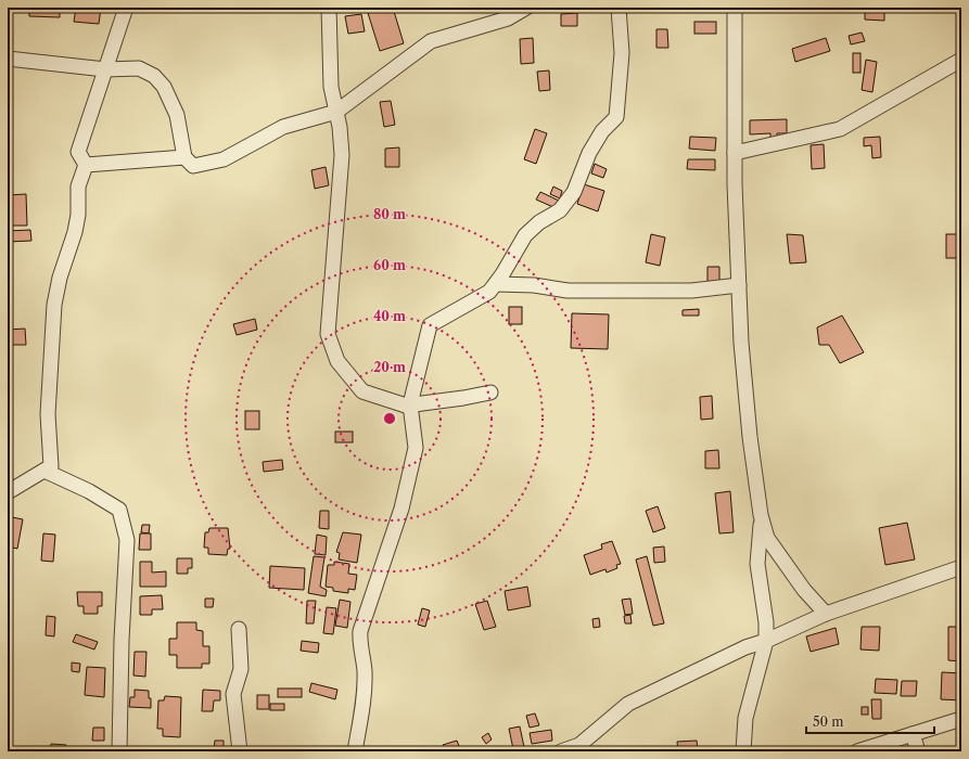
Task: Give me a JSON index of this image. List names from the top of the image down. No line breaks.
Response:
{"scale_bar":"50 m","rings":["80 m","60 m","40 m","20 m"]}
